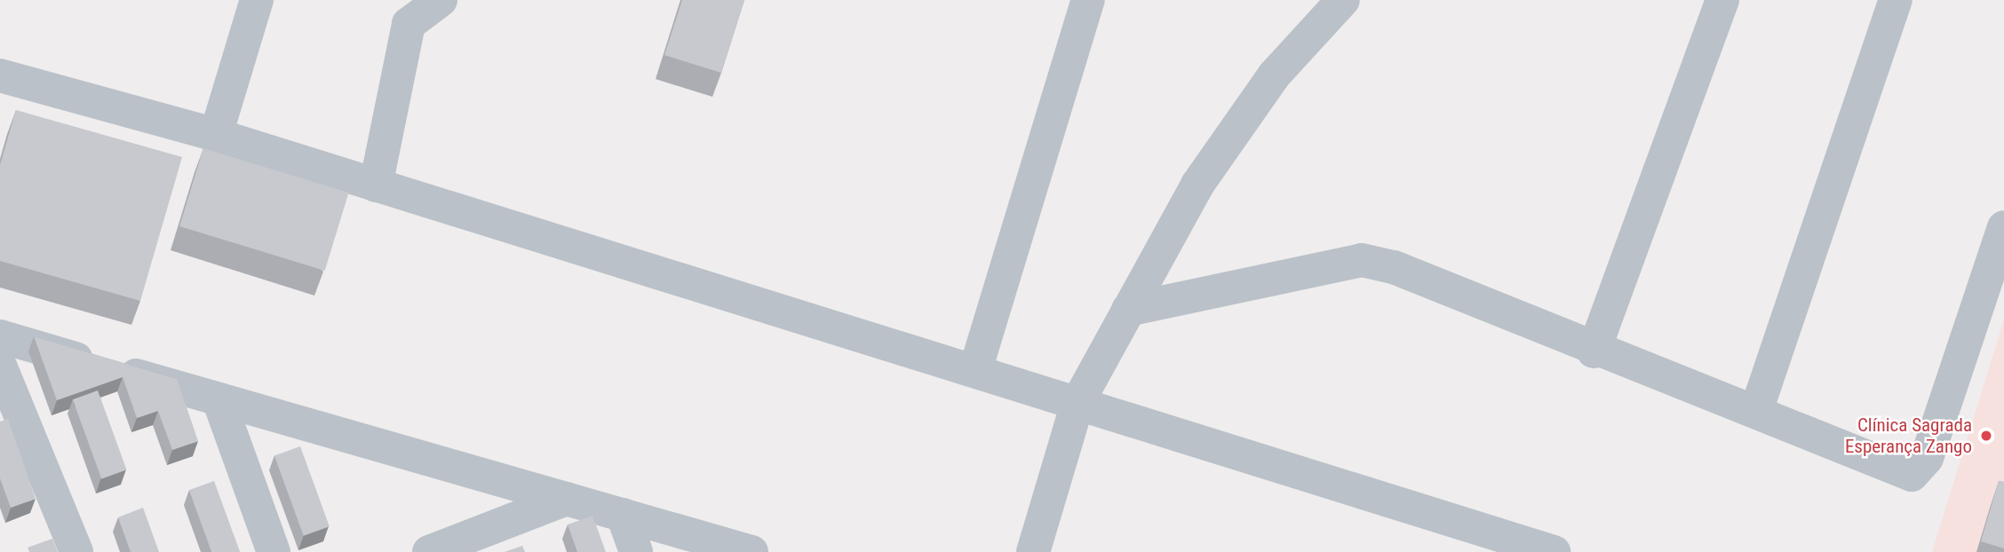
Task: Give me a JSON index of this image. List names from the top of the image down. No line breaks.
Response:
{"places":["Clínica Sagrada Esperança Zango"]}
